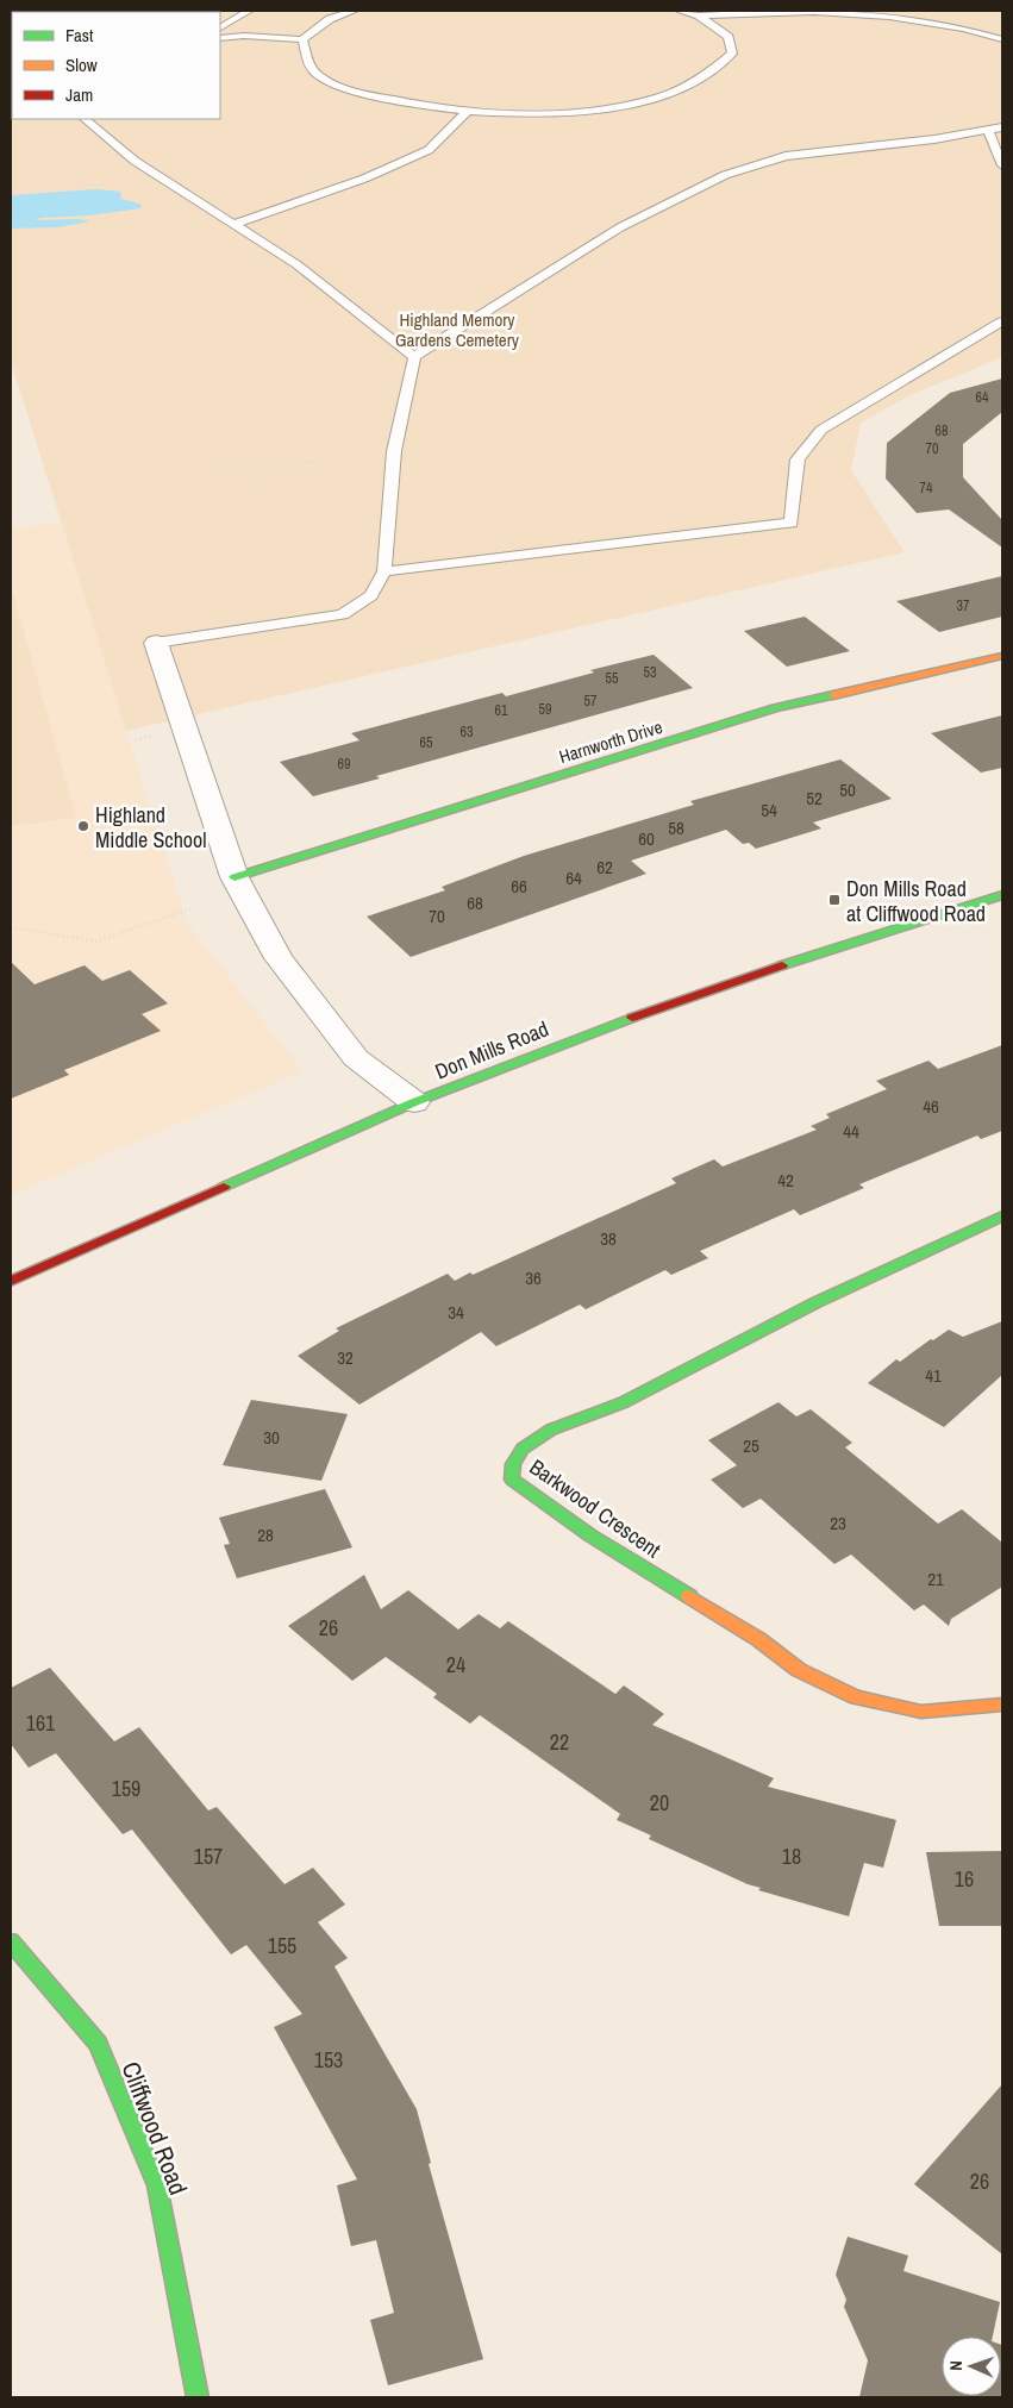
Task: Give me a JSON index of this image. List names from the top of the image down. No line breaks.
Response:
{"streets":{"street":["Harnworth Drive","Don Mills Road","Barkwood Crescent","Cliffwood Road"]},"parks":["Highland Memory Gardens Cemetery"],"places":{"other":["Highland Middle School"],"transit":["Don Mills Road at Cliffwood Road"]},"house_numbers":["64","68","70","74","37","53","55","57","59","61","63","65","69","50","52","54","58","60","62","64","66","68","70","46","44","42","38","36","34","32","41","30","25","23","28","21","26","24","161","22","159","20","157","18","16","155","153","26"],"legend":["Fast","Slow","Jam"],"north":"left"}
